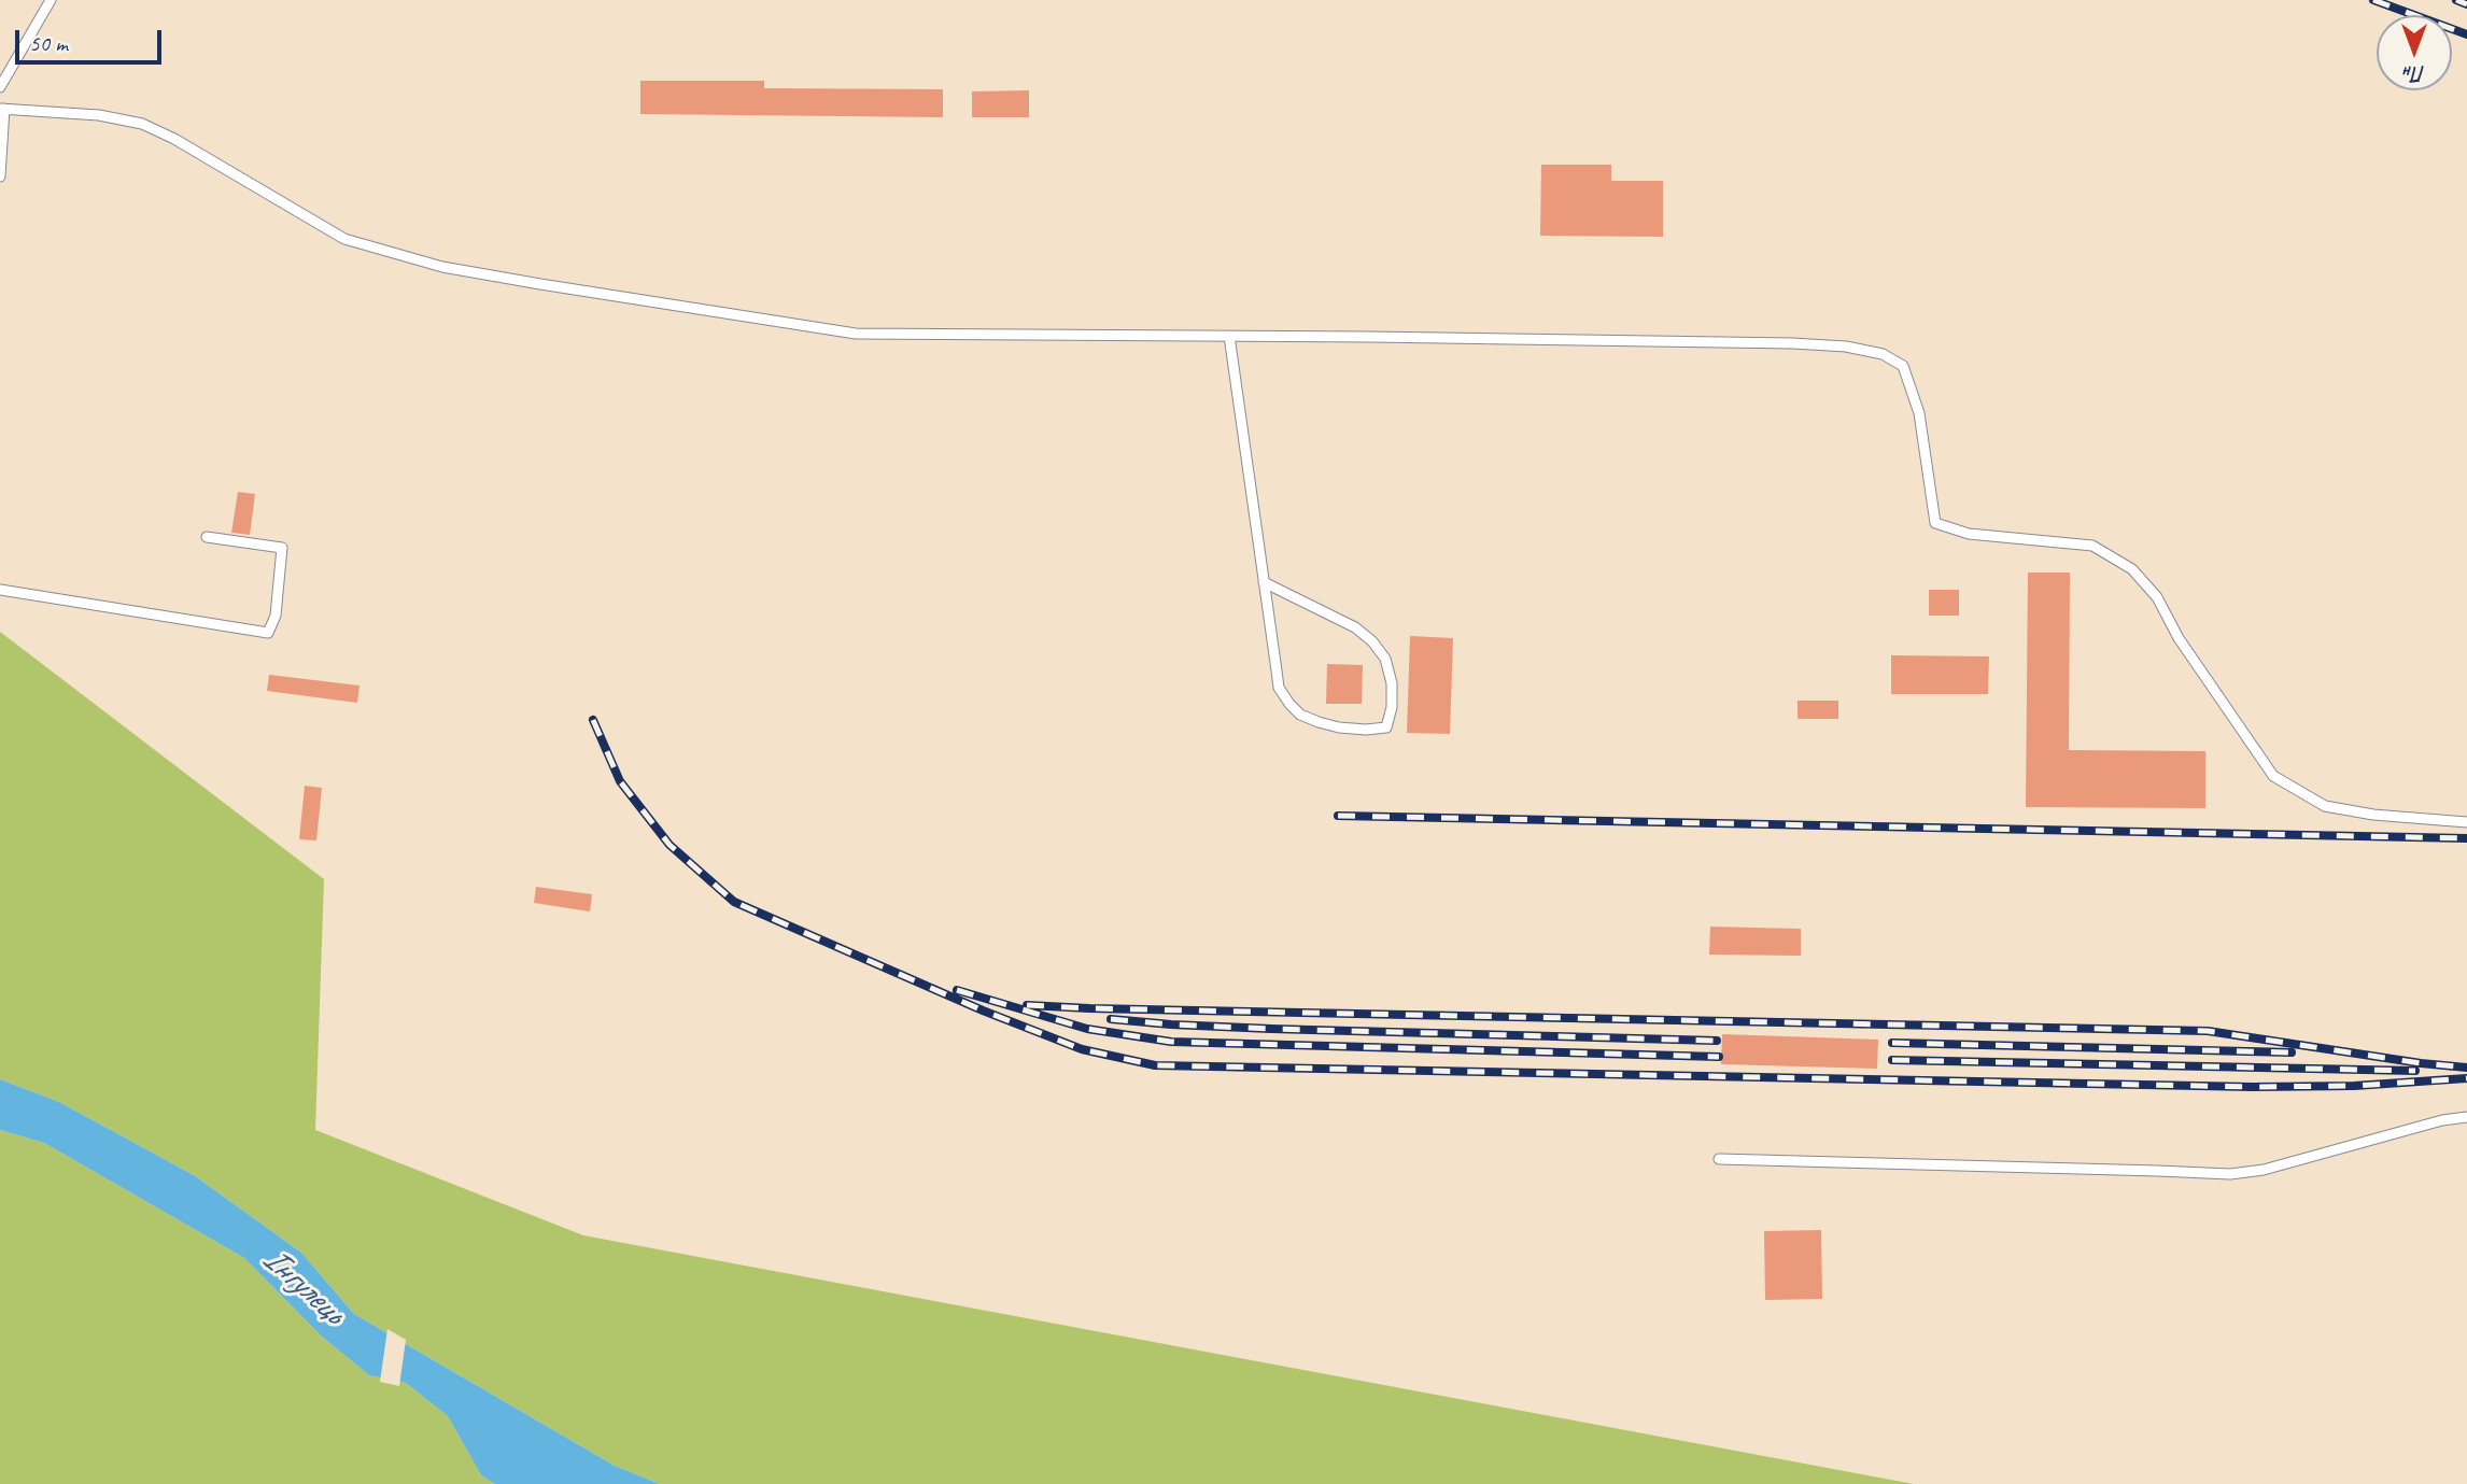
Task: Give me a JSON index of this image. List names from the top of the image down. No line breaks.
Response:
{"water":["Інгулець"],"scale_bar":"50 m","north":"bottom"}
